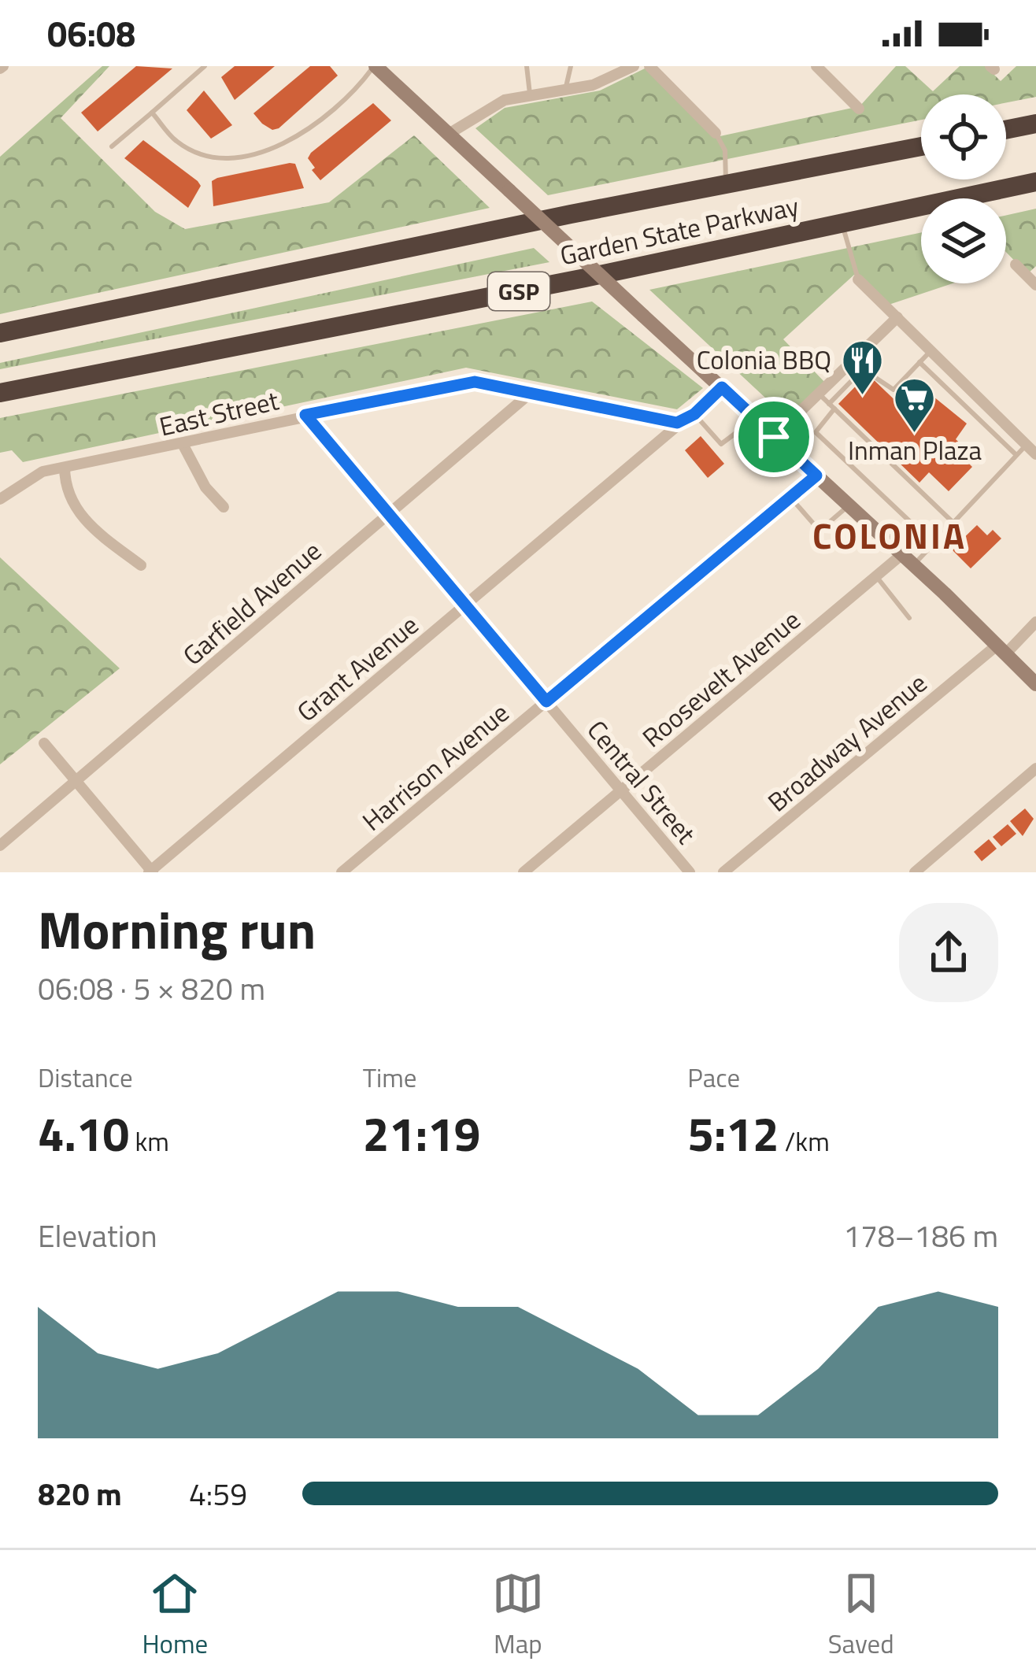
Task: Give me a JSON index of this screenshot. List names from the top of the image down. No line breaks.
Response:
{"streets":{"highway":["Garden State Parkway","GSP"],"street":["East Street","Garfield Avenue","Grant Avenue","Roosevelt Avenue","Broadway Avenue","Harrison Avenue","Central Street"]},"crossings":[["East Street","Garfield Avenue"],["East Street","Grant Avenue"],["East Street","Central Street"],["Garfield Avenue","Central Street"],["Grant Avenue","Central Street"],["Roosevelt Avenue","Central Street"],["Harrison Avenue","Central Street"]],"districts":["COLONIA"],"places":{"restaurant":["Colonia BBQ"],"supermarket":["Inman Plaza"]},"page":{"status":"06:08","heading":["Morning run","06:08 · 5 × 820 m"],"stats":[["Distance","4.10 km"],["Time","21:19"],["Pace","5:12 /km"]],"chart":["Elevation","178–186 m"],"list":[{"name":"820 m","note":"4:59"}],"tabs":["Home","Map","Saved"]}}
